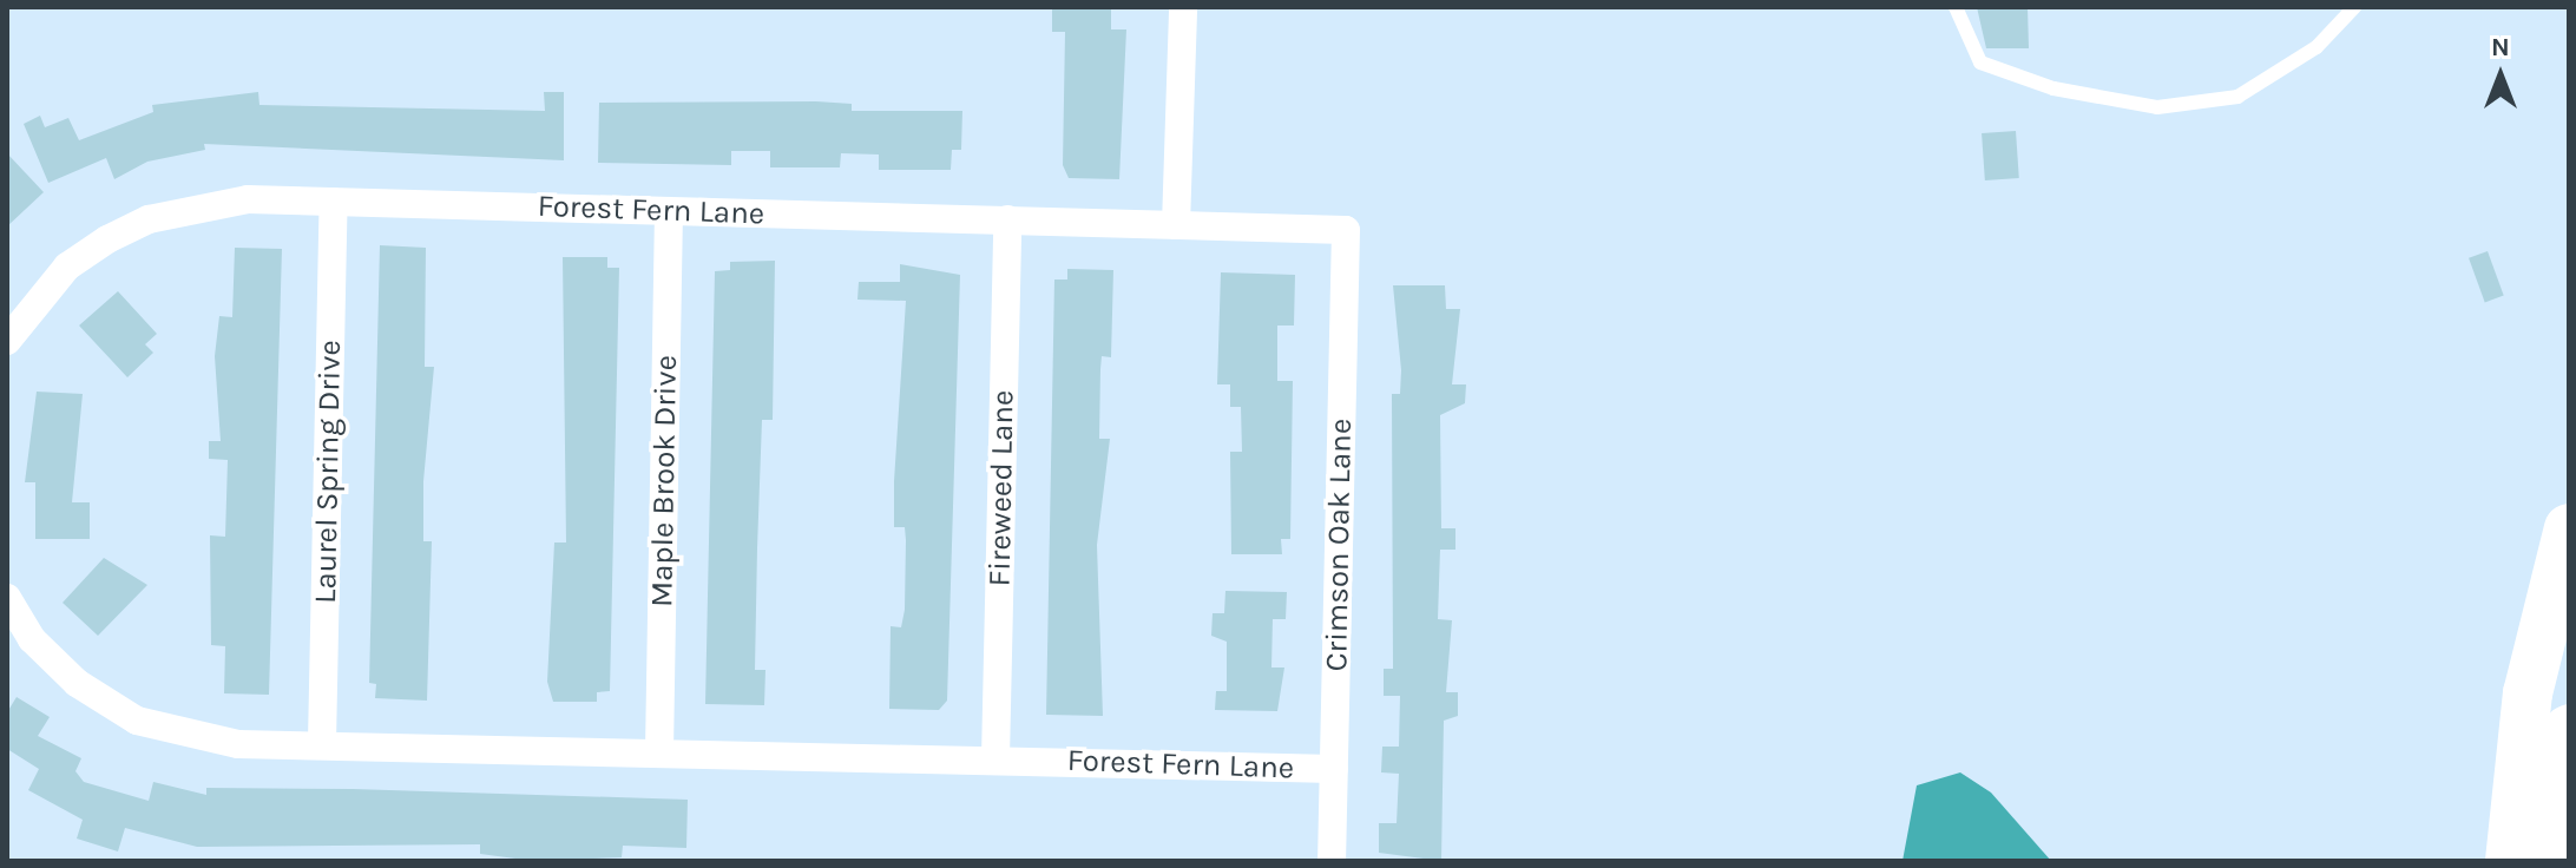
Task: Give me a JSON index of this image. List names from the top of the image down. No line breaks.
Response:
{"streets":{"street":["Forest Fern Lane","Laurel Spring Drive","Maple Brook Drive","Fireweed Lane","Crimson Oak Lane"]},"crossings":[["Forest Fern Lane","Laurel Spring Drive"],["Forest Fern Lane","Maple Brook Drive"],["Forest Fern Lane","Fireweed Lane"],["Forest Fern Lane","Crimson Oak Lane"]],"north":"top"}
